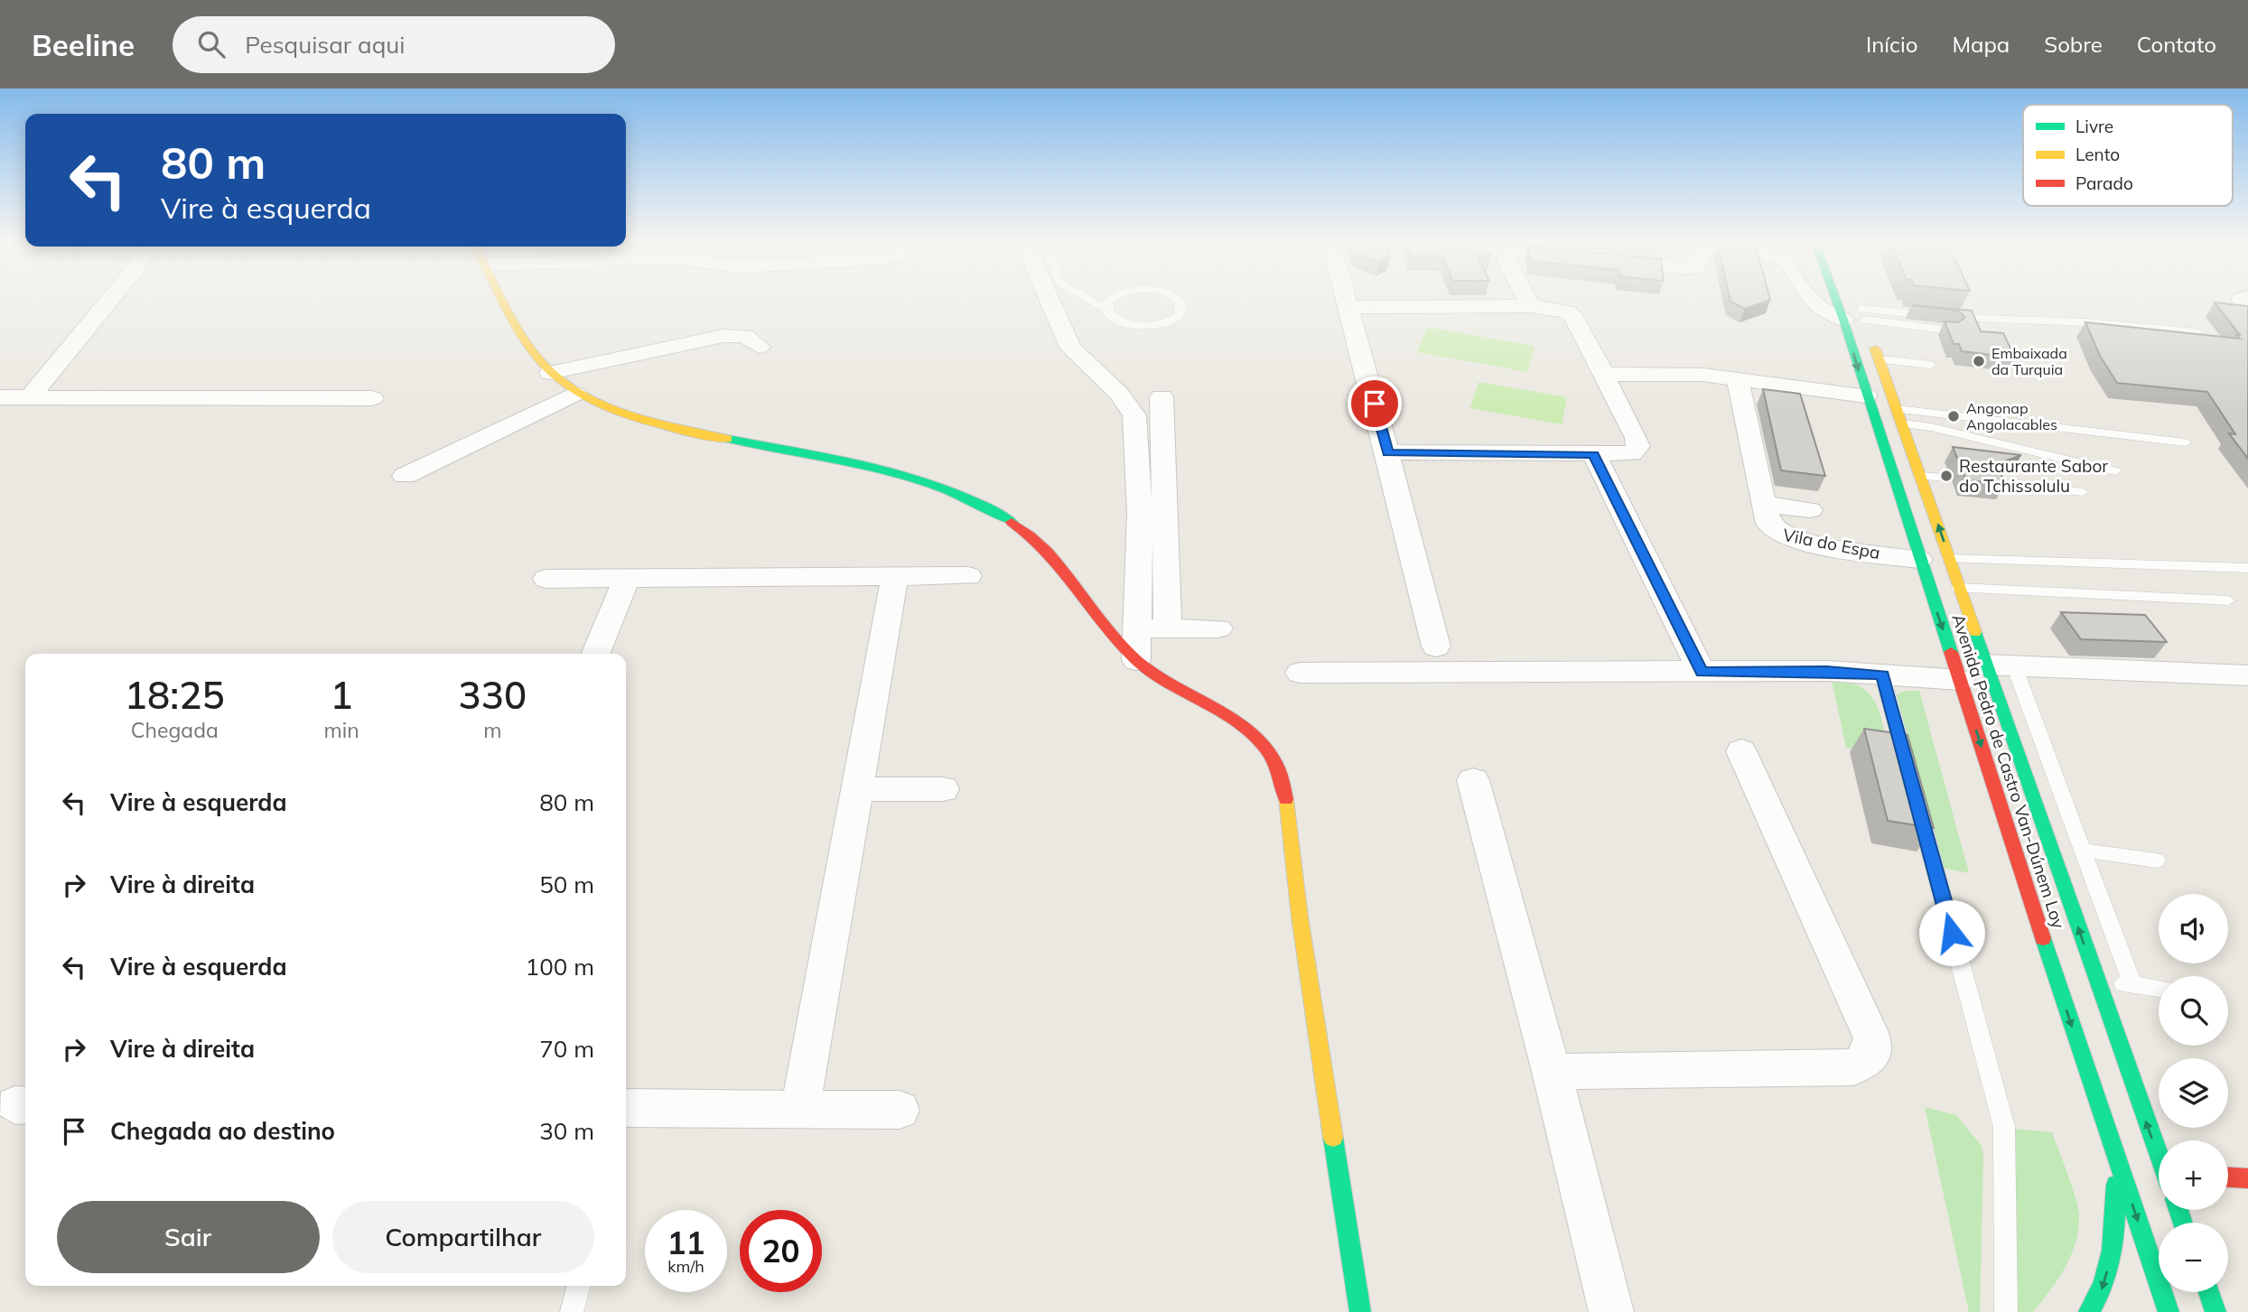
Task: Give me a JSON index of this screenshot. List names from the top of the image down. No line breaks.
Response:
{"streets":{"main road":["Avenida Pedro de Castro Van-Dúnem Loy"],"street":["Vila do Espa"]},"crossings":[["Vila do Espa","Avenida Pedro de Castro Van-Dúnem Loy"]],"places":["Embaixada da Turquia","Angonap Angolacables","Restaurante Sabor do Tchissolulu"],"legend":["Livre","Lento","Parado"],"page":{"header":"Beeline","search":"Pesquisar aqui","nav":["Início","Mapa","Sobre","Contato"],"turn":["80 m","Vire à esquerda"],"eta":["18:25","Chegada","1","min","330","m"],"list":[{"name":"Vire à esquerda","value":"80 m"},{"name":"Vire à direita","value":"50 m"},{"name":"Vire à esquerda","value":"100 m"},{"name":"Vire à direita","value":"70 m"},{"name":"Chegada ao destino","value":"30 m"}],"map_buttons":["+","−"],"buttons":["Sair","Compartilhar"],"speed":"11 km/h","limit":"20"}}
